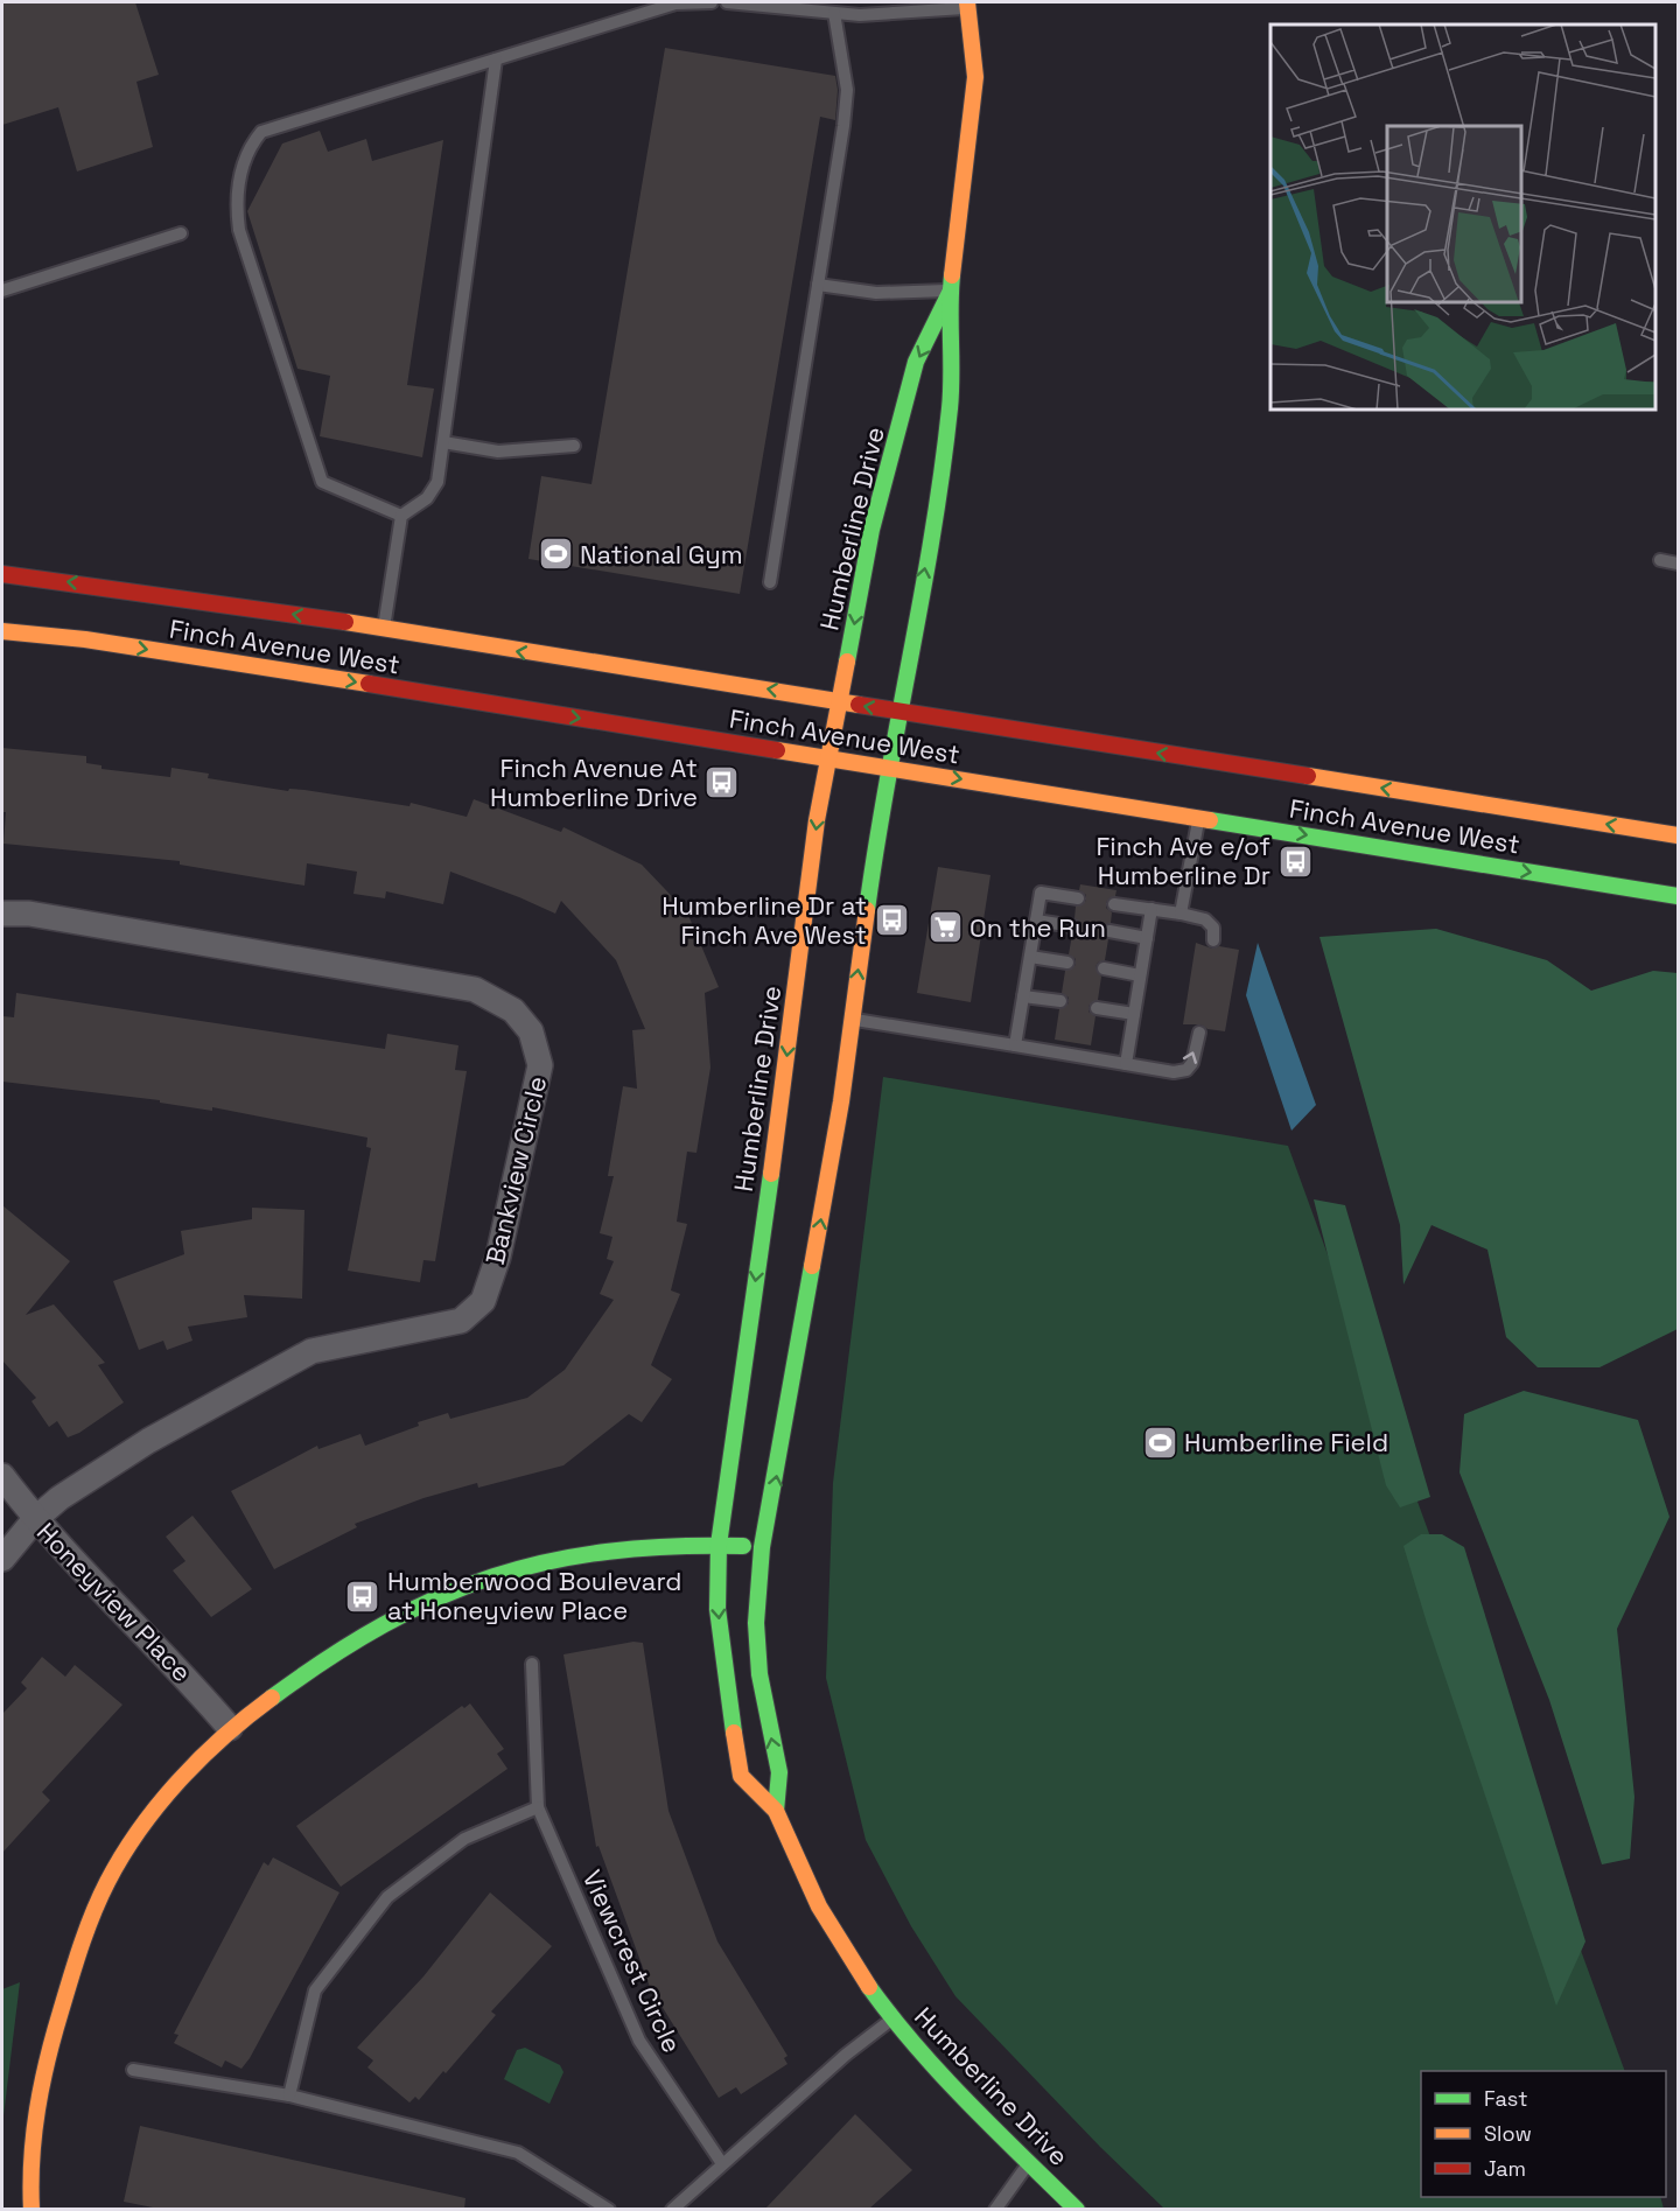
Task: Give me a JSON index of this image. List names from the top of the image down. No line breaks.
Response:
{"streets":{"street":["Humberline Drive","Finch Avenue West","Bankview Circle","Honeyview Place"],"lane":["Viewcrest Circle"]},"crossings":[["Humberline Drive","Finch Avenue West"],["Bankview Circle","Honeyview Place"]],"places":{"sports":["National Gym","Humberline Field"],"bus stop":["Finch Avenue At Humberline Drive","Finch Ave e/of Humberline Dr","Humberline Dr at Finch Ave West","Humberwood Boulevard at Honeyview Place"],"supermarket":["On the Run"]},"legend":["Fast","Slow","Jam"]}
